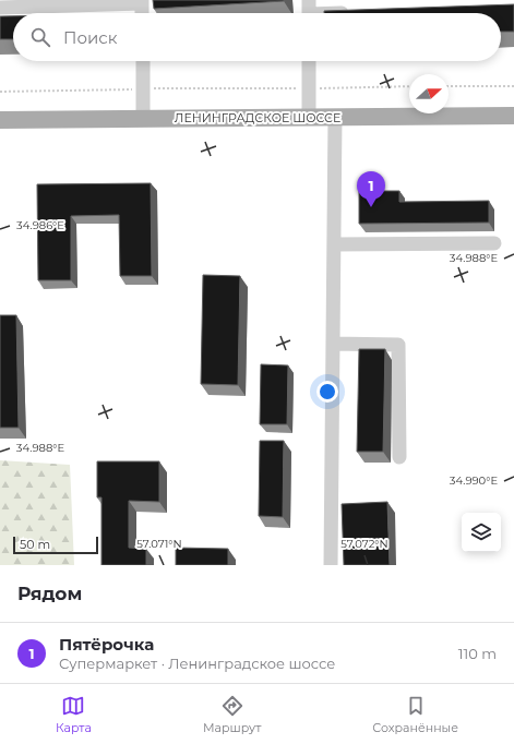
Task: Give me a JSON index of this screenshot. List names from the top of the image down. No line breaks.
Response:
{"streets":{"main road":["ЛЕНИНГРАДСКОЕ ШОССЕ"]},"scale_bar":"50 m","north":"right","page":{"search":"Поиск","pins":"1","scale":"50 m","heading":"Рядом","list":[{"mark":"1","name":"Пятёрочка","note":"Супермаркет · Ленинградское шоссе","value":"110 m"}],"nav":["Карта","Маршрут","Сохранённые"]},"coordinates":["34.986°E","34.988°E","34.990°E","57.071°N","57.072°N"]}
